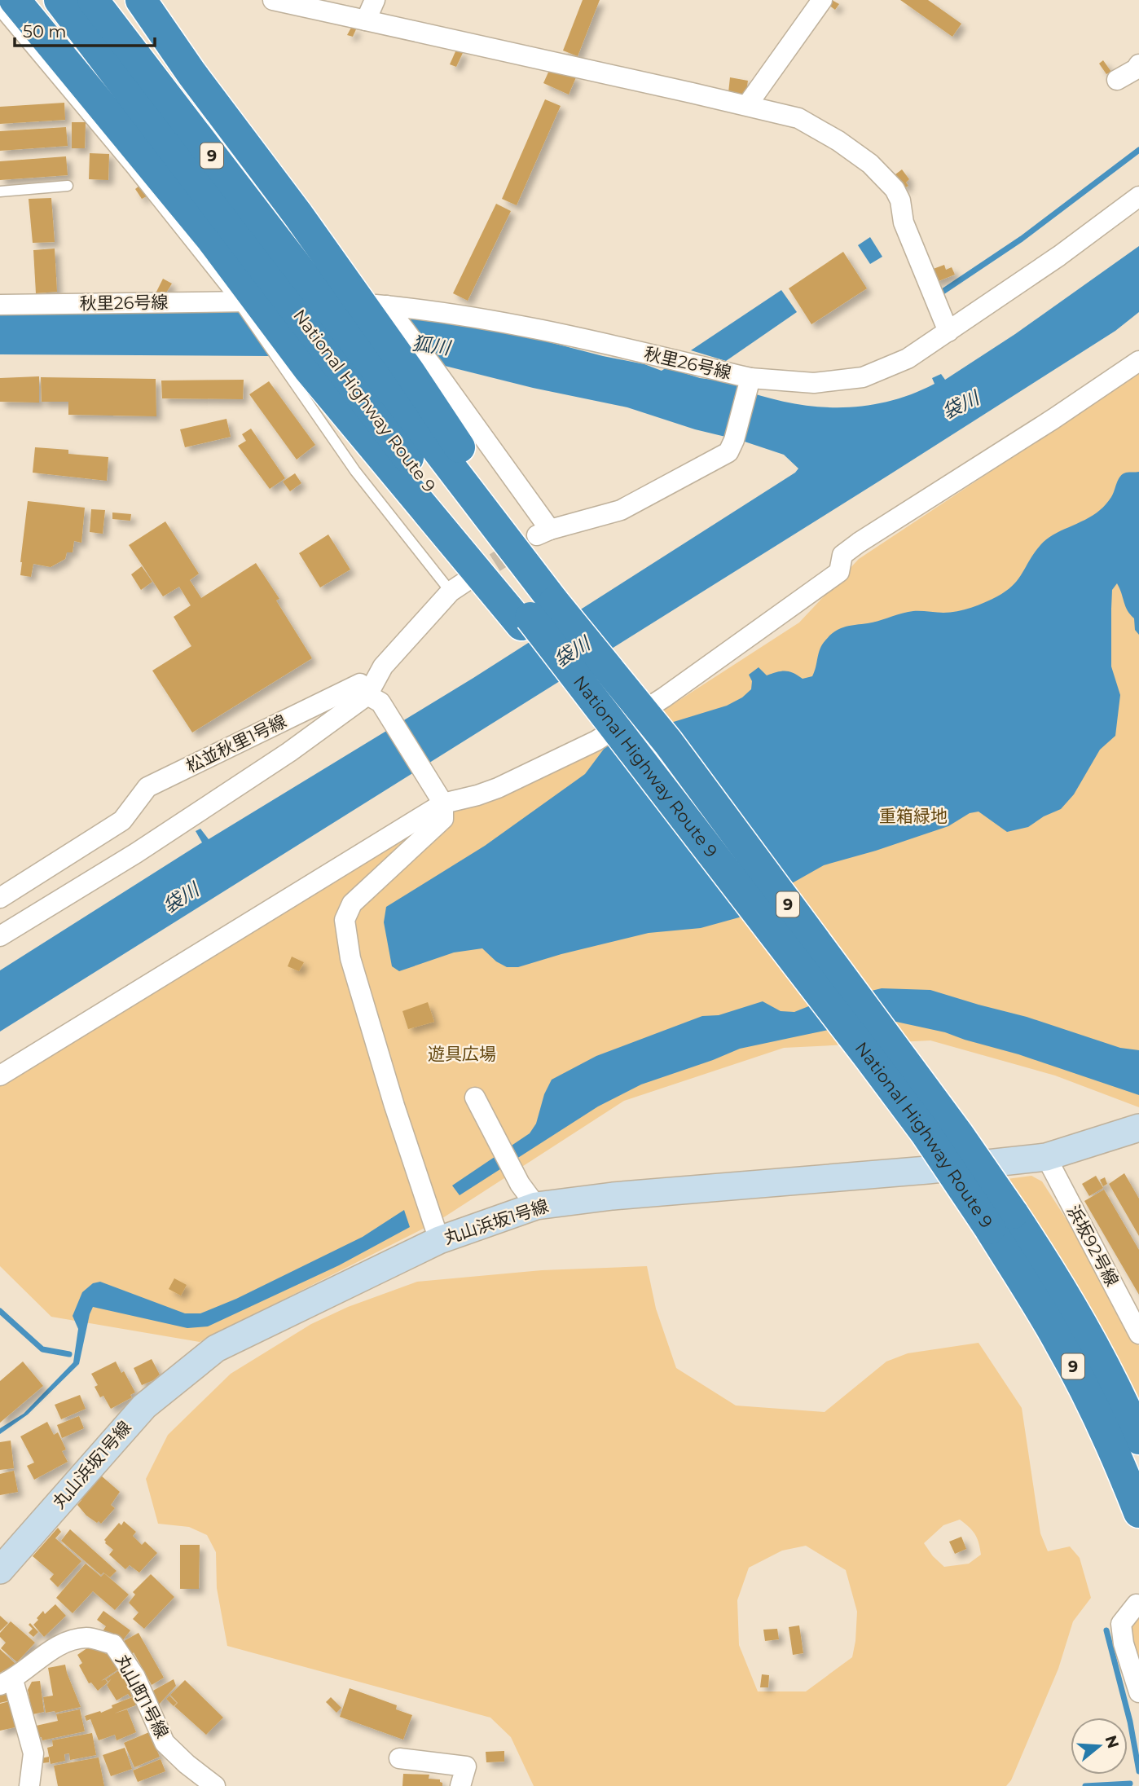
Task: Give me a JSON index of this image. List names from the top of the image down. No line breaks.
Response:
{"streets":{"highway":["9","National Highway Route 9"],"street":["秋里26号線","松並秋里1号線","丸山浜坂1号線","浜坂92号線","丸山町1号線"]},"crossings":[["丸山浜坂1号線","浜坂92号線"]],"water":["狐川","袋川"],"parks":["重箱緑地","遊具広場"],"scale_bar":"50 m","north":"right"}
